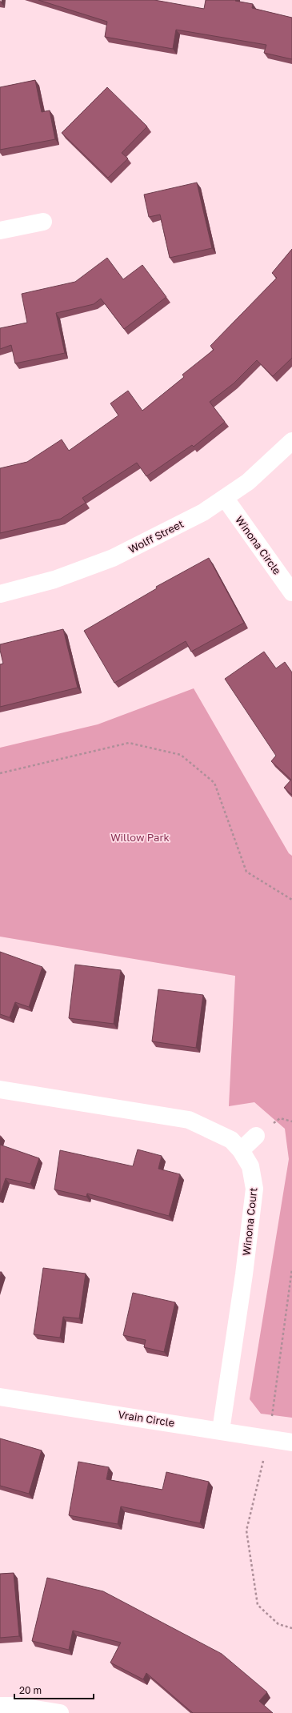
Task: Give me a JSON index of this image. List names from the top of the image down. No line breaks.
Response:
{"streets":{"street":["Wolff Street","Winona Circle","Winona Court","Vrain Circle"]},"crossings":[["Wolff Street","Winona Circle"],["Winona Court","Vrain Circle"]],"parks":["Willow Park"],"scale_bar":"20 m"}
